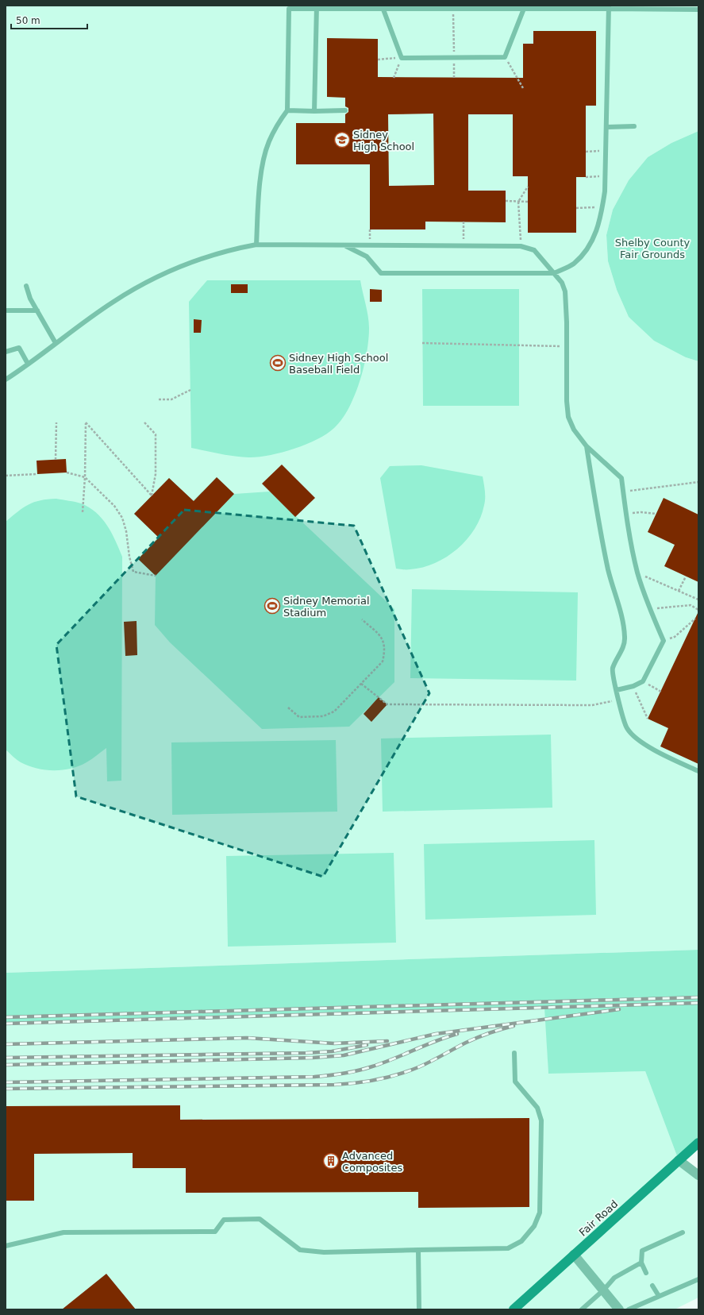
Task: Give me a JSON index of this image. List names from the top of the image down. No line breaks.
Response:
{"streets":{"main road":["Fair Road"]},"parks":["Shelby County Fair Grounds"],"places":{"school or university":["Sidney High School"],"sports":["Sidney High School Baseball Field","Sidney Memorial Stadium"],"building":["Advanced Composites"]},"scale_bar":"50 m"}
